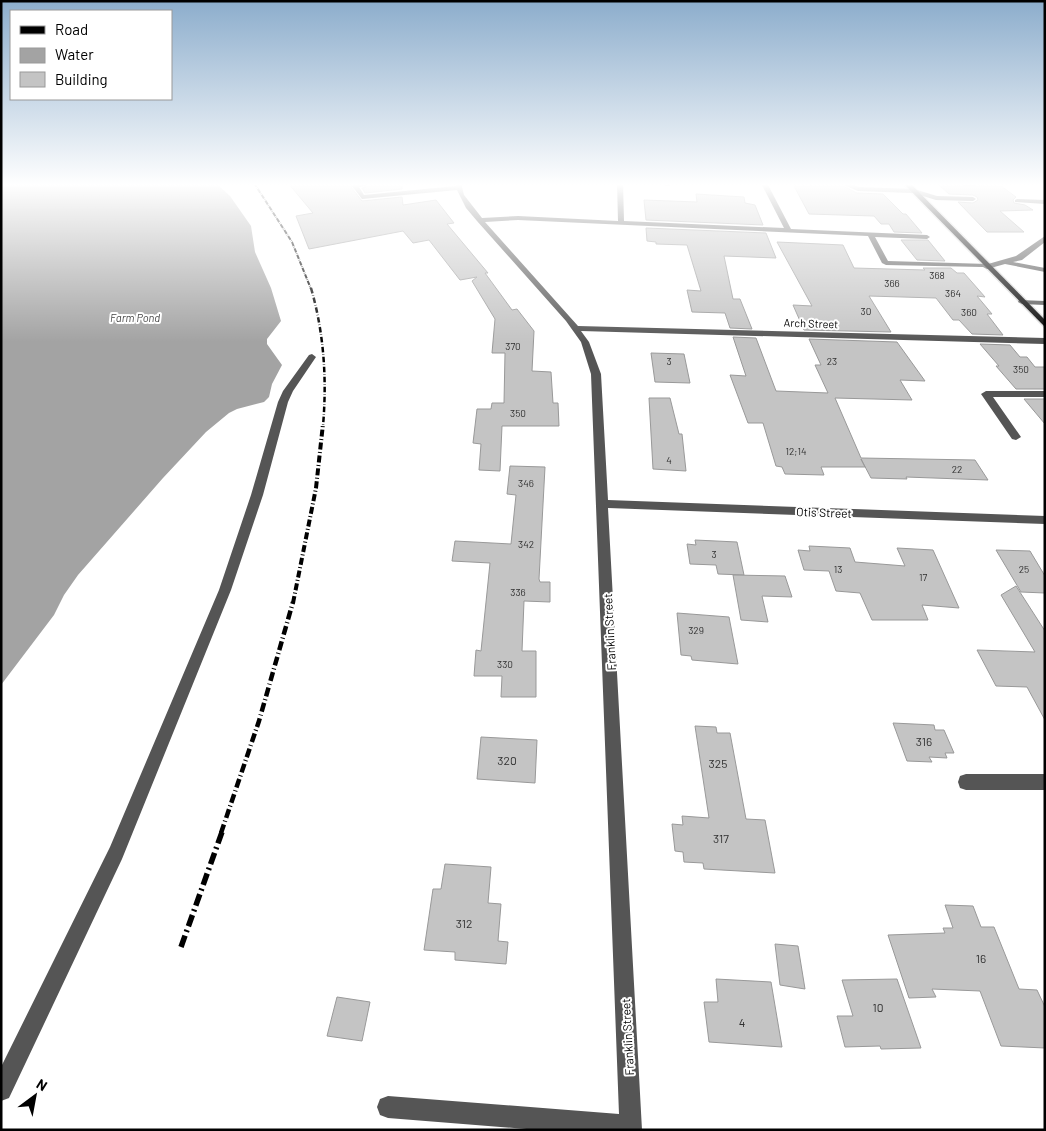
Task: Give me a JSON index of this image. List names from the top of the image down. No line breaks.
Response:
{"streets":{"street":["Arch Street","Otis Street","Franklin Street"]},"crossings":[["Arch Street","Franklin Street"],["Otis Street","Franklin Street"]],"water":["Farm Pond"],"house_numbers":["368","366","364","30","360","370","3","23","350","350","12;14","4","22","346","342","3","13","25","17","336","329","330","316","320","325","317","312","16","10","4"],"legend":["Road","Water","Building"],"north":"top right"}
